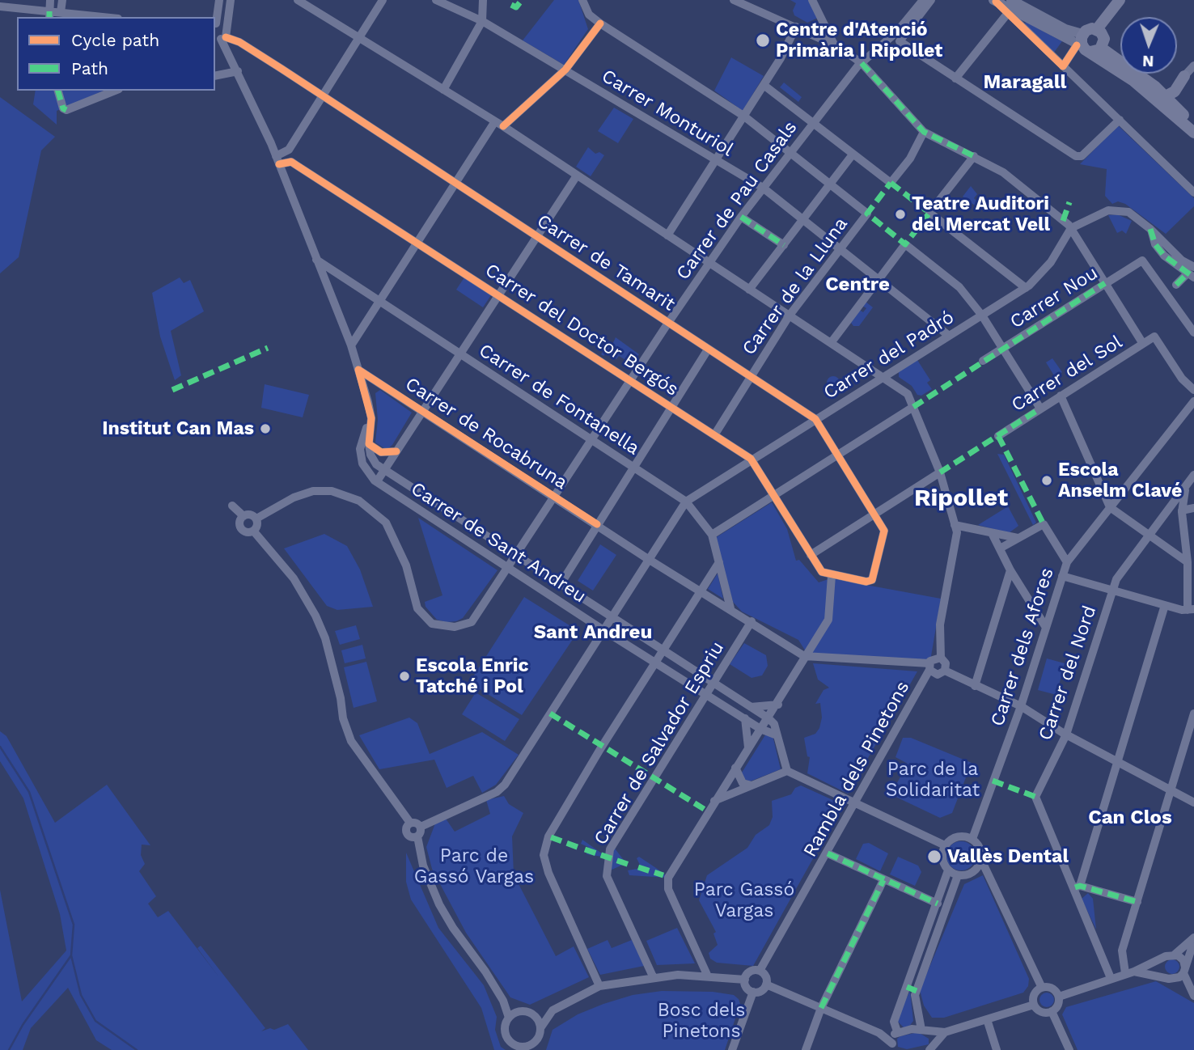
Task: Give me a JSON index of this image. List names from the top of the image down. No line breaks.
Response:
{"streets":{"street":["Carrer Monturiol","Carrer de Pau Casals","Carrer de Tamarit","Carrer de la Lluna","Carrer Nou","Carrer del Doctor Bergós","Carrer del Padró","Carrer del Sol","Carrer de Fontanella","Carrer de Rocabruna","Carrer de Sant Andreu","Carrer dels Afores","Carrer del Nord","Carrer de Salvador Espriu","Rambla dels Pinetons"]},"crossings":[["Carrer Monturiol","Carrer de Pau Casals"],["Carrer Monturiol","Carrer de la Lluna"],["Carrer Monturiol","Carrer del Padró"],["Carrer de Pau Casals","Carrer de Tamarit"],["Carrer de Pau Casals","Carrer del Doctor Bergós"],["Carrer de Pau Casals","Carrer de Fontanella"],["Carrer de Pau Casals","Carrer de Rocabruna"],["Carrer de Pau Casals","Carrer de Sant Andreu"],["Carrer de Tamarit","Carrer de la Lluna"],["Carrer de Tamarit","Carrer del Doctor Bergós"],["Carrer de Tamarit","Carrer del Padró"],["Carrer de la Lluna","Carrer del Doctor Bergós"],["Carrer del Doctor Bergós","Carrer del Padró"],["Carrer del Padró","Carrer de Fontanella"],["Carrer del Padró","Carrer de Rocabruna"],["Carrer del Padró","Carrer de Sant Andreu"],["Carrer de Fontanella","Carrer de Rocabruna"],["Carrer de Rocabruna","Carrer de Salvador Espriu"],["Carrer de Sant Andreu","Carrer de Salvador Espriu"]],"districts":["Maragall","Centre","Ripollet","Sant Andreu","Can Clos"],"parks":["Parc de la Solidaritat","Parc de Gassó Vargas","Parc Gassó Vargas","Bosc dels Pinetons"],"places":["Centre d'Atenció Primària I Ripollet","Teatre Auditori del Mercat Vell","Institut Can Mas","Escola Anselm Clavé","Escola Enric Tatché i Pol","Vallès Dental"],"legend":["Cycle path","Path"],"north":"bottom"}
